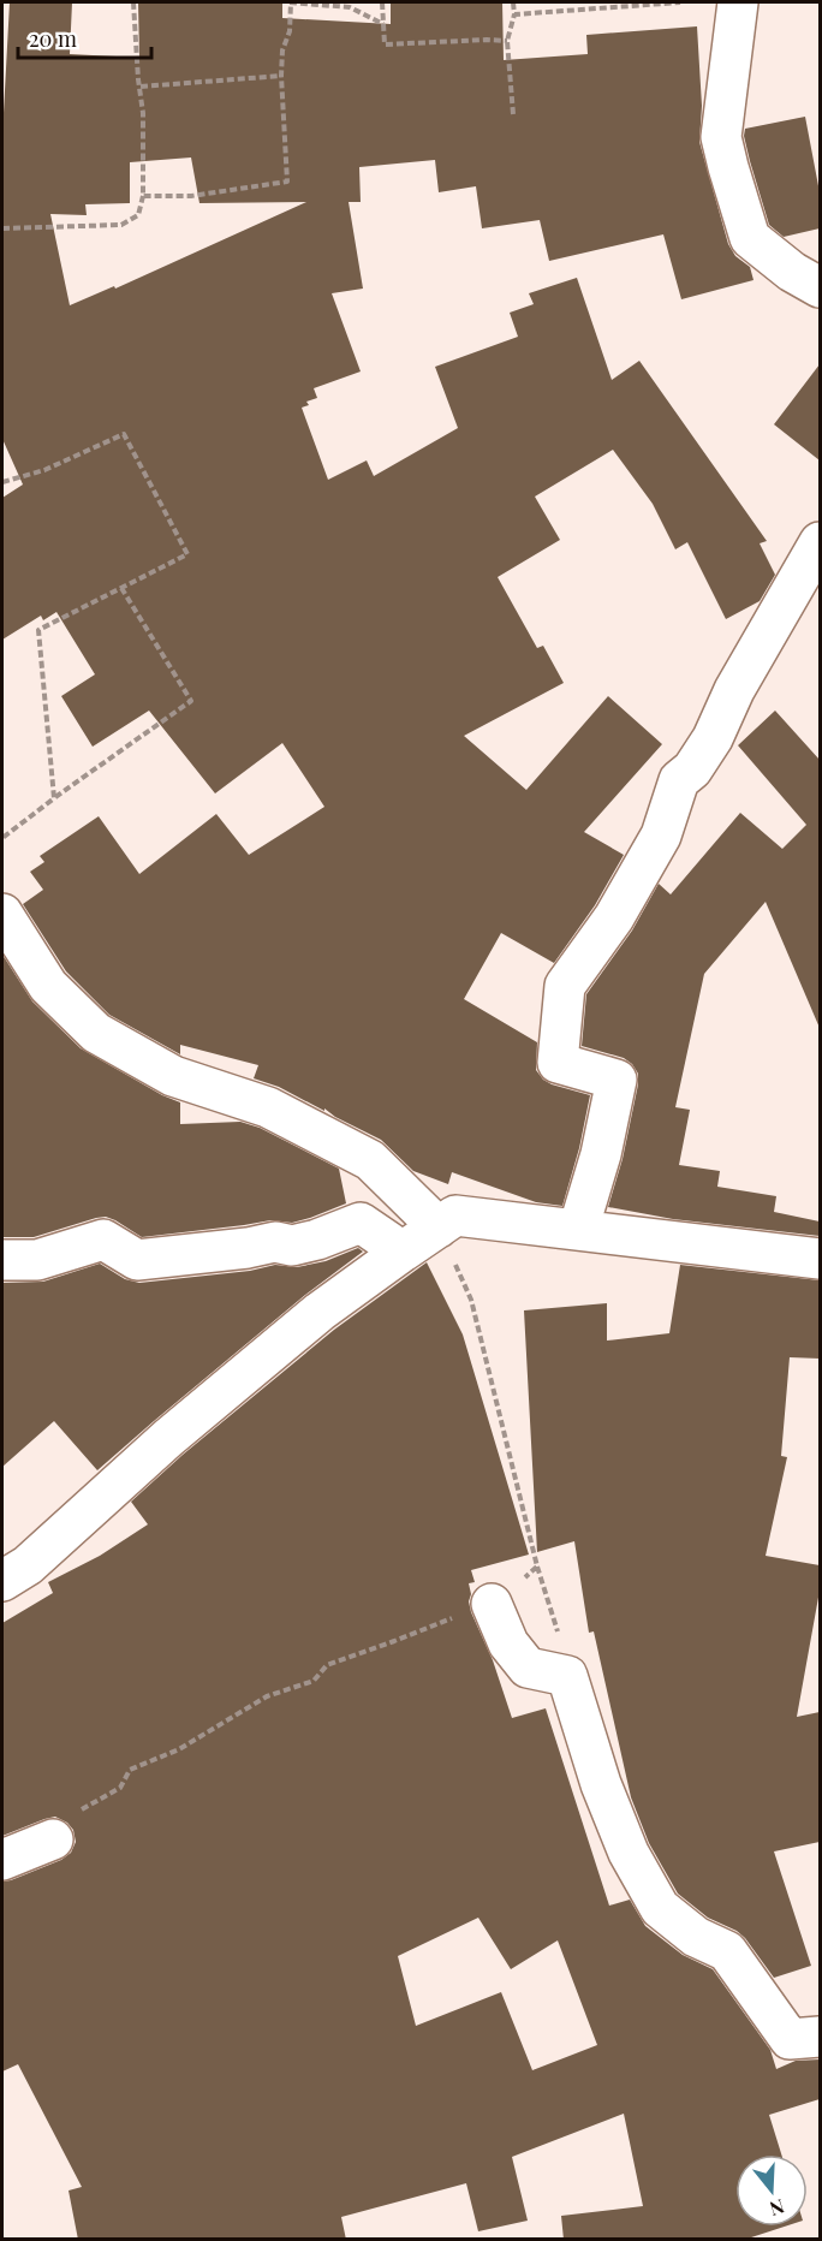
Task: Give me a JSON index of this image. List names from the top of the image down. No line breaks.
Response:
{"scale_bar":"20 m","north":"bottom"}
